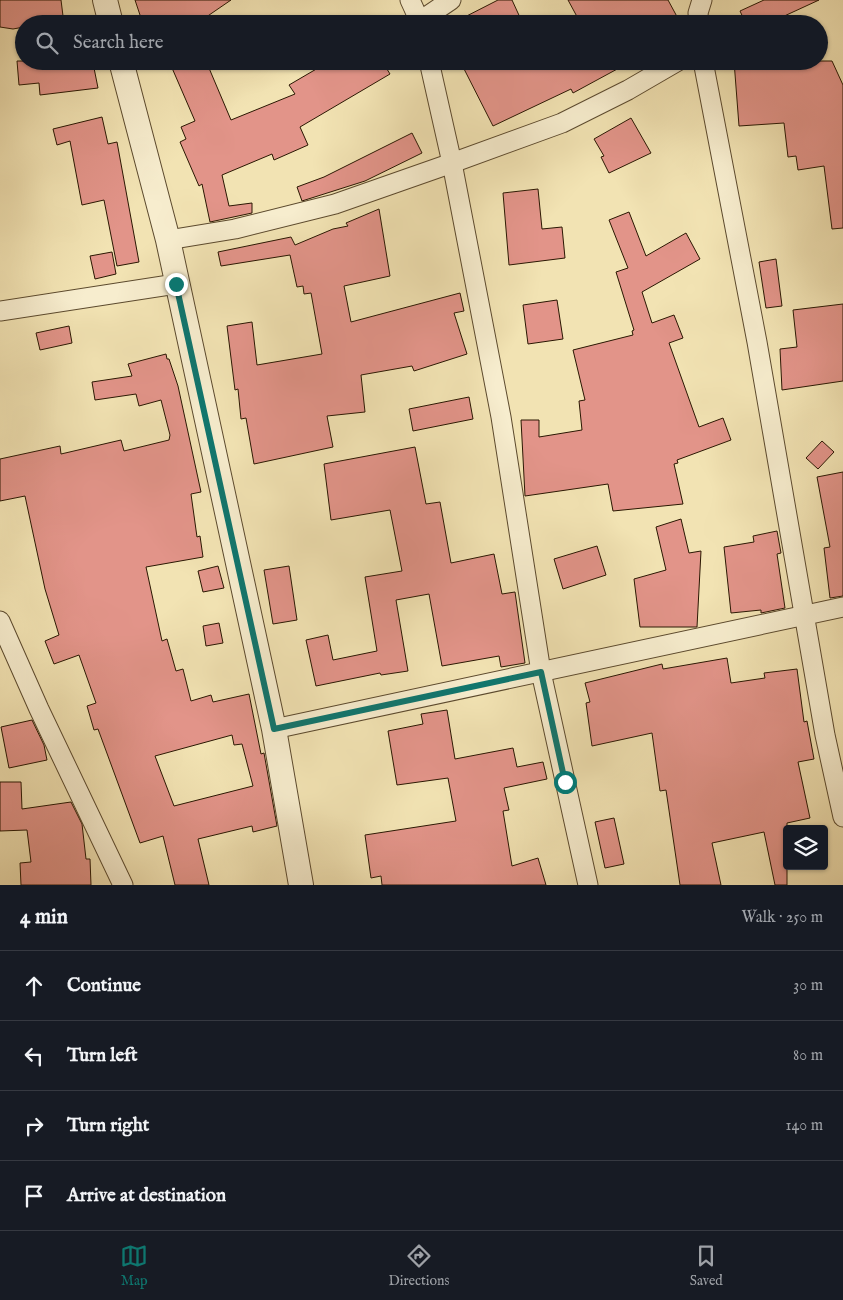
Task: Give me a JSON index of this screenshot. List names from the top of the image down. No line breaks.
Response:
{"page":{"search":"Search here","heading":["4 min","Walk · 250 m"],"list":[["Continue","30 m"],["Turn left","80 m"],["Turn right","140 m"],"Arrive at destination"],"nav":["Map","Directions","Saved"]}}
